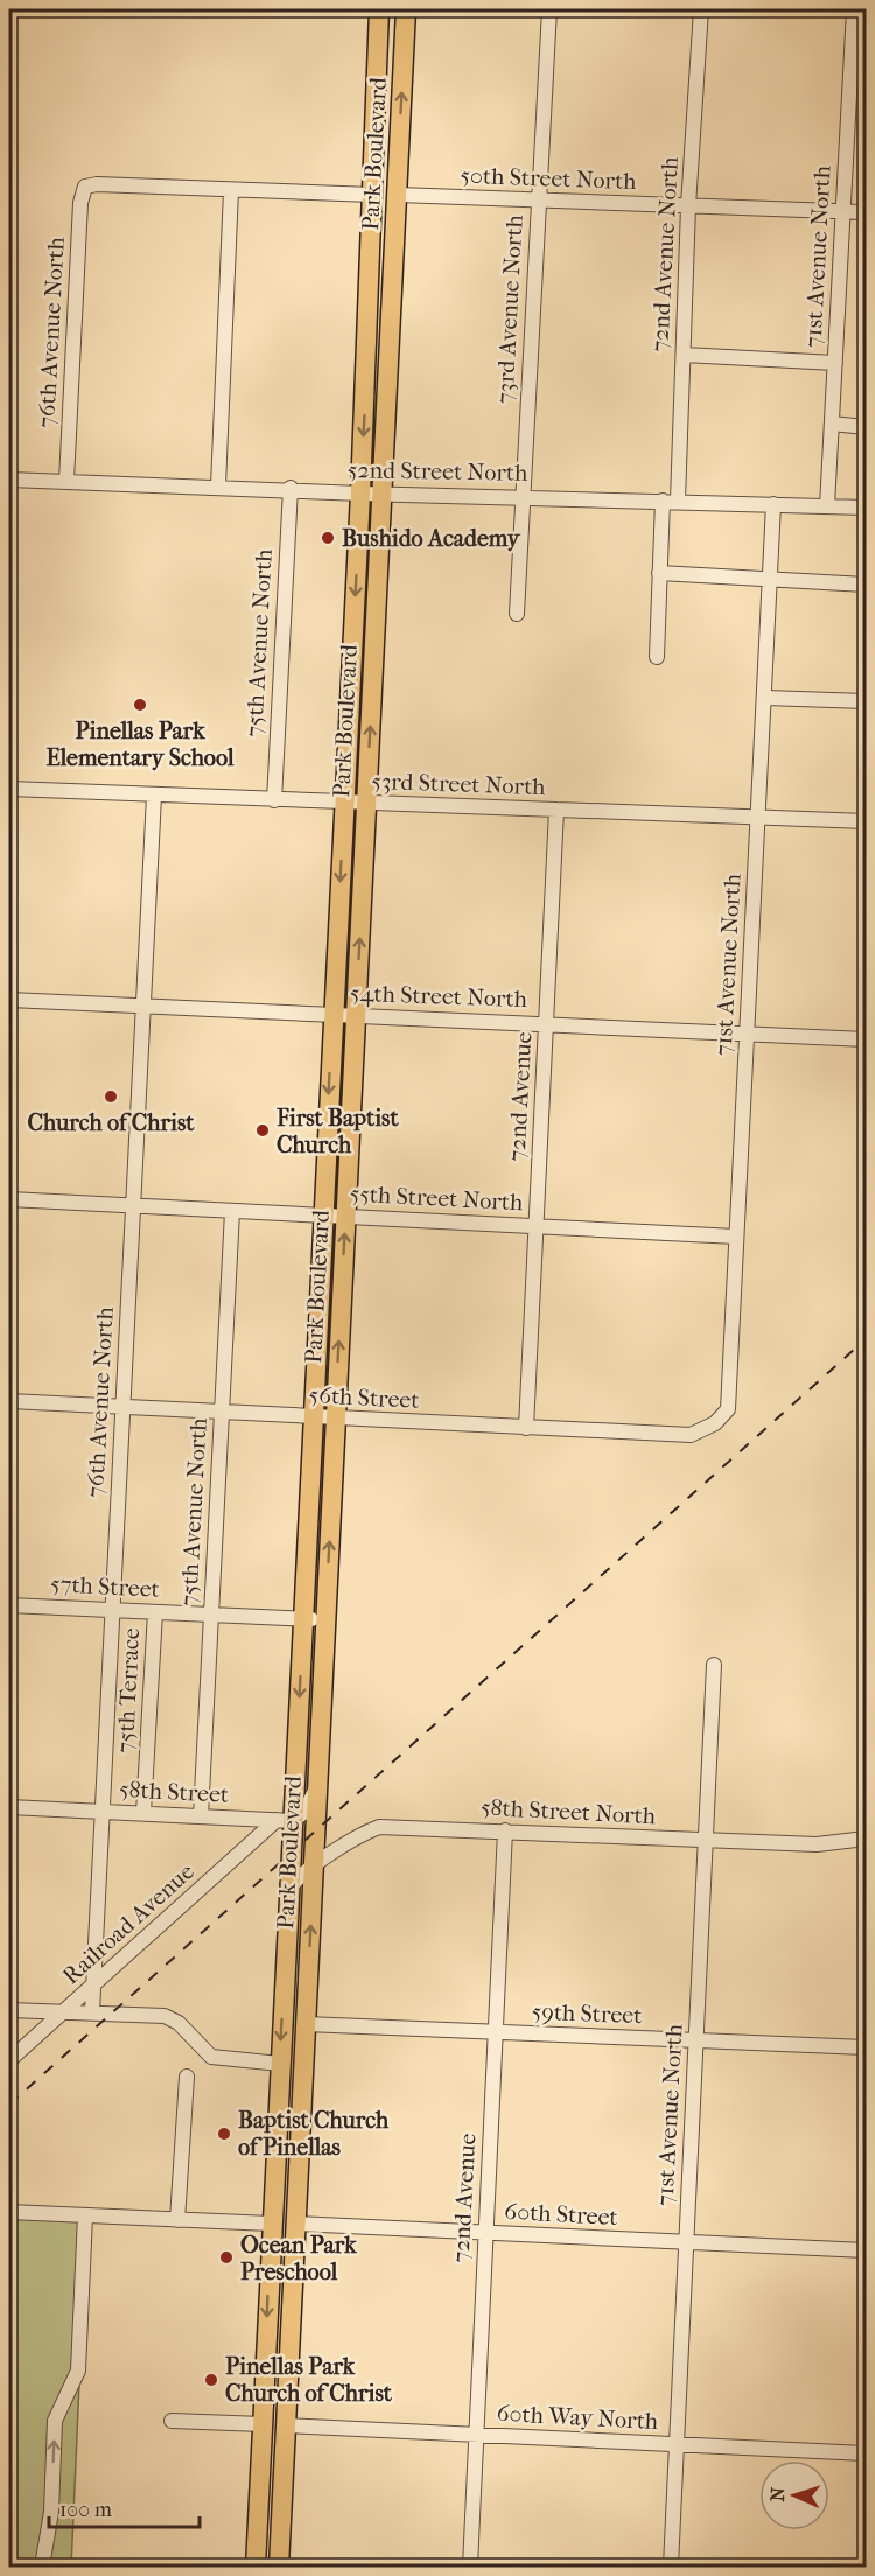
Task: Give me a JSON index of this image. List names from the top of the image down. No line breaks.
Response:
{"streets":{"main road":["Park Boulevard"],"street":["50th Street North","72nd Avenue North","71st Avenue North","73rd Avenue North","76th Avenue North","52nd Street North","75th Avenue North","53rd Street North","54th Street North","72nd Avenue","55th Street North","56th Street","57th Street","75th Terrace","58th Street","58th Street North","Railroad Avenue","59th Street","60th Street","60th Way North"]},"crossings":[["Park Boulevard","50th Street North"],["Park Boulevard","52nd Street North"],["Park Boulevard","53rd Street North"],["Park Boulevard","54th Street North"],["Park Boulevard","55th Street North"],["Park Boulevard","56th Street"],["Park Boulevard","57th Street"],["Park Boulevard","58th Street"],["Park Boulevard","58th Street North"],["Park Boulevard","Railroad Avenue"],["Park Boulevard","59th Street"],["Park Boulevard","60th Street"],["Park Boulevard","60th Way North"],["50th Street North","72nd Avenue North"],["50th Street North","71st Avenue North"],["50th Street North","73rd Avenue North"],["72nd Avenue North","52nd Street North"],["71st Avenue North","52nd Street North"],["71st Avenue North","53rd Street North"],["71st Avenue North","54th Street North"],["71st Avenue North","55th Street North"],["71st Avenue North","56th Street"],["71st Avenue North","58th Street North"],["71st Avenue North","59th Street"],["71st Avenue North","60th Street"],["71st Avenue North","60th Way North"],["73rd Avenue North","52nd Street North"],["76th Avenue North","52nd Street North"],["76th Avenue North","53rd Street North"],["76th Avenue North","54th Street North"],["76th Avenue North","55th Street North"],["76th Avenue North","56th Street"],["76th Avenue North","57th Street"],["76th Avenue North","58th Street"],["76th Avenue North","Railroad Avenue"],["52nd Street North","75th Avenue North"],["75th Avenue North","53rd Street North"],["75th Avenue North","55th Street North"],["75th Avenue North","56th Street"],["75th Avenue North","57th Street"],["75th Avenue North","58th Street"],["53rd Street North","72nd Avenue"],["54th Street North","72nd Avenue"],["72nd Avenue","55th Street North"],["72nd Avenue","56th Street"],["72nd Avenue","58th Street North"],["72nd Avenue","59th Street"],["72nd Avenue","60th Street"],["72nd Avenue","60th Way North"],["57th Street","75th Terrace"],["75th Terrace","58th Street"],["58th Street","Railroad Avenue"]],"places":["Bushido Academy","Pinellas Park Elementary School","Church of Christ","First Baptist Church","Baptist Church of Pinellas","Ocean Park Preschool","Pinellas Park Church of Christ"],"scale_bar":"100 m","north":"left"}
